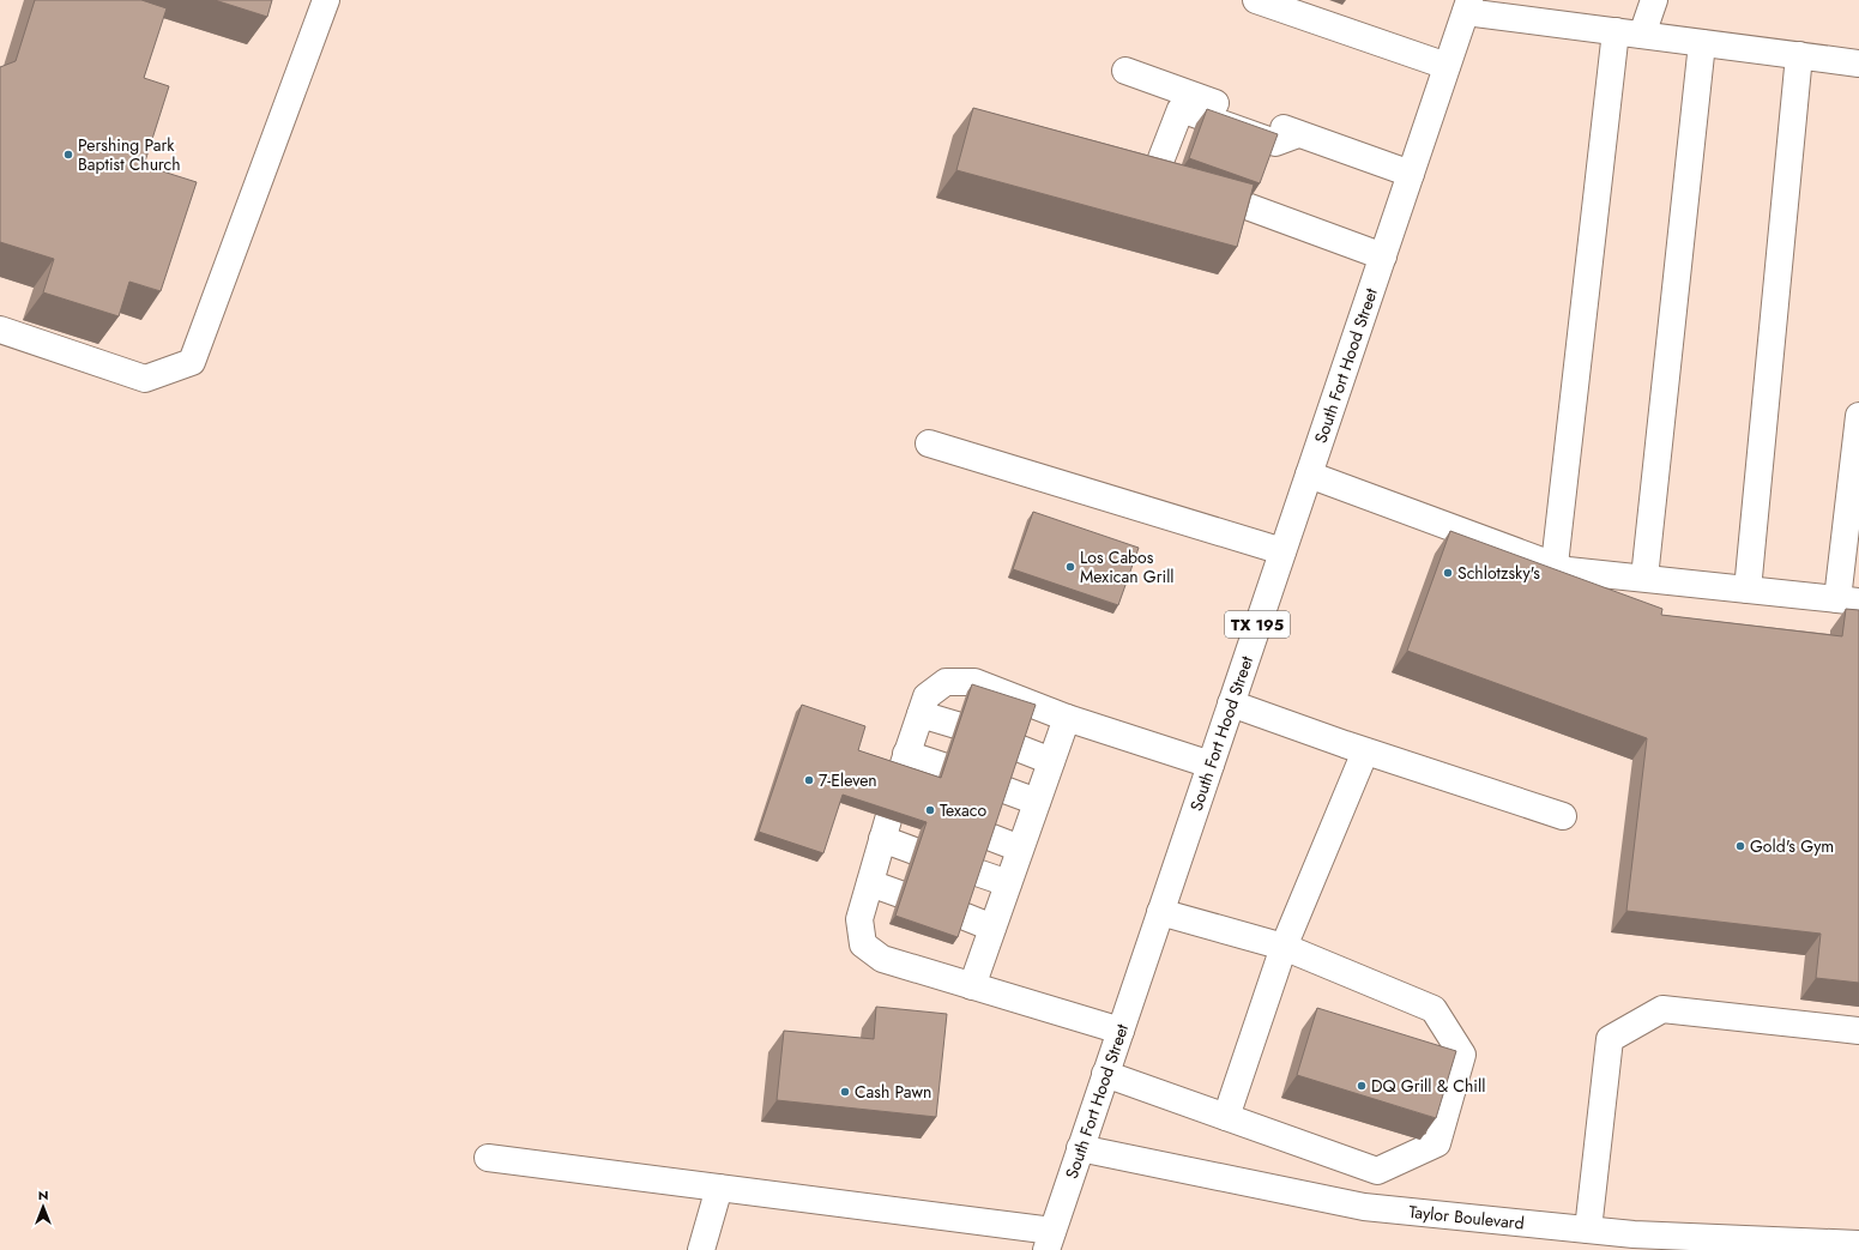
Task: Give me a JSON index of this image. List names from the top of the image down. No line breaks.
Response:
{"streets":{"main road":["South Fort Hood Street","TX 195","Taylor Boulevard"]},"crossings":[["South Fort Hood Street","Taylor Boulevard"]],"places":["Pershing Park Baptist Church","Los Cabos Mexican Grill","Schlotzsky's","7-Eleven","Texaco","Gold's Gym","DQ Grill & Chill","Cash Pawn"],"north":"top"}
